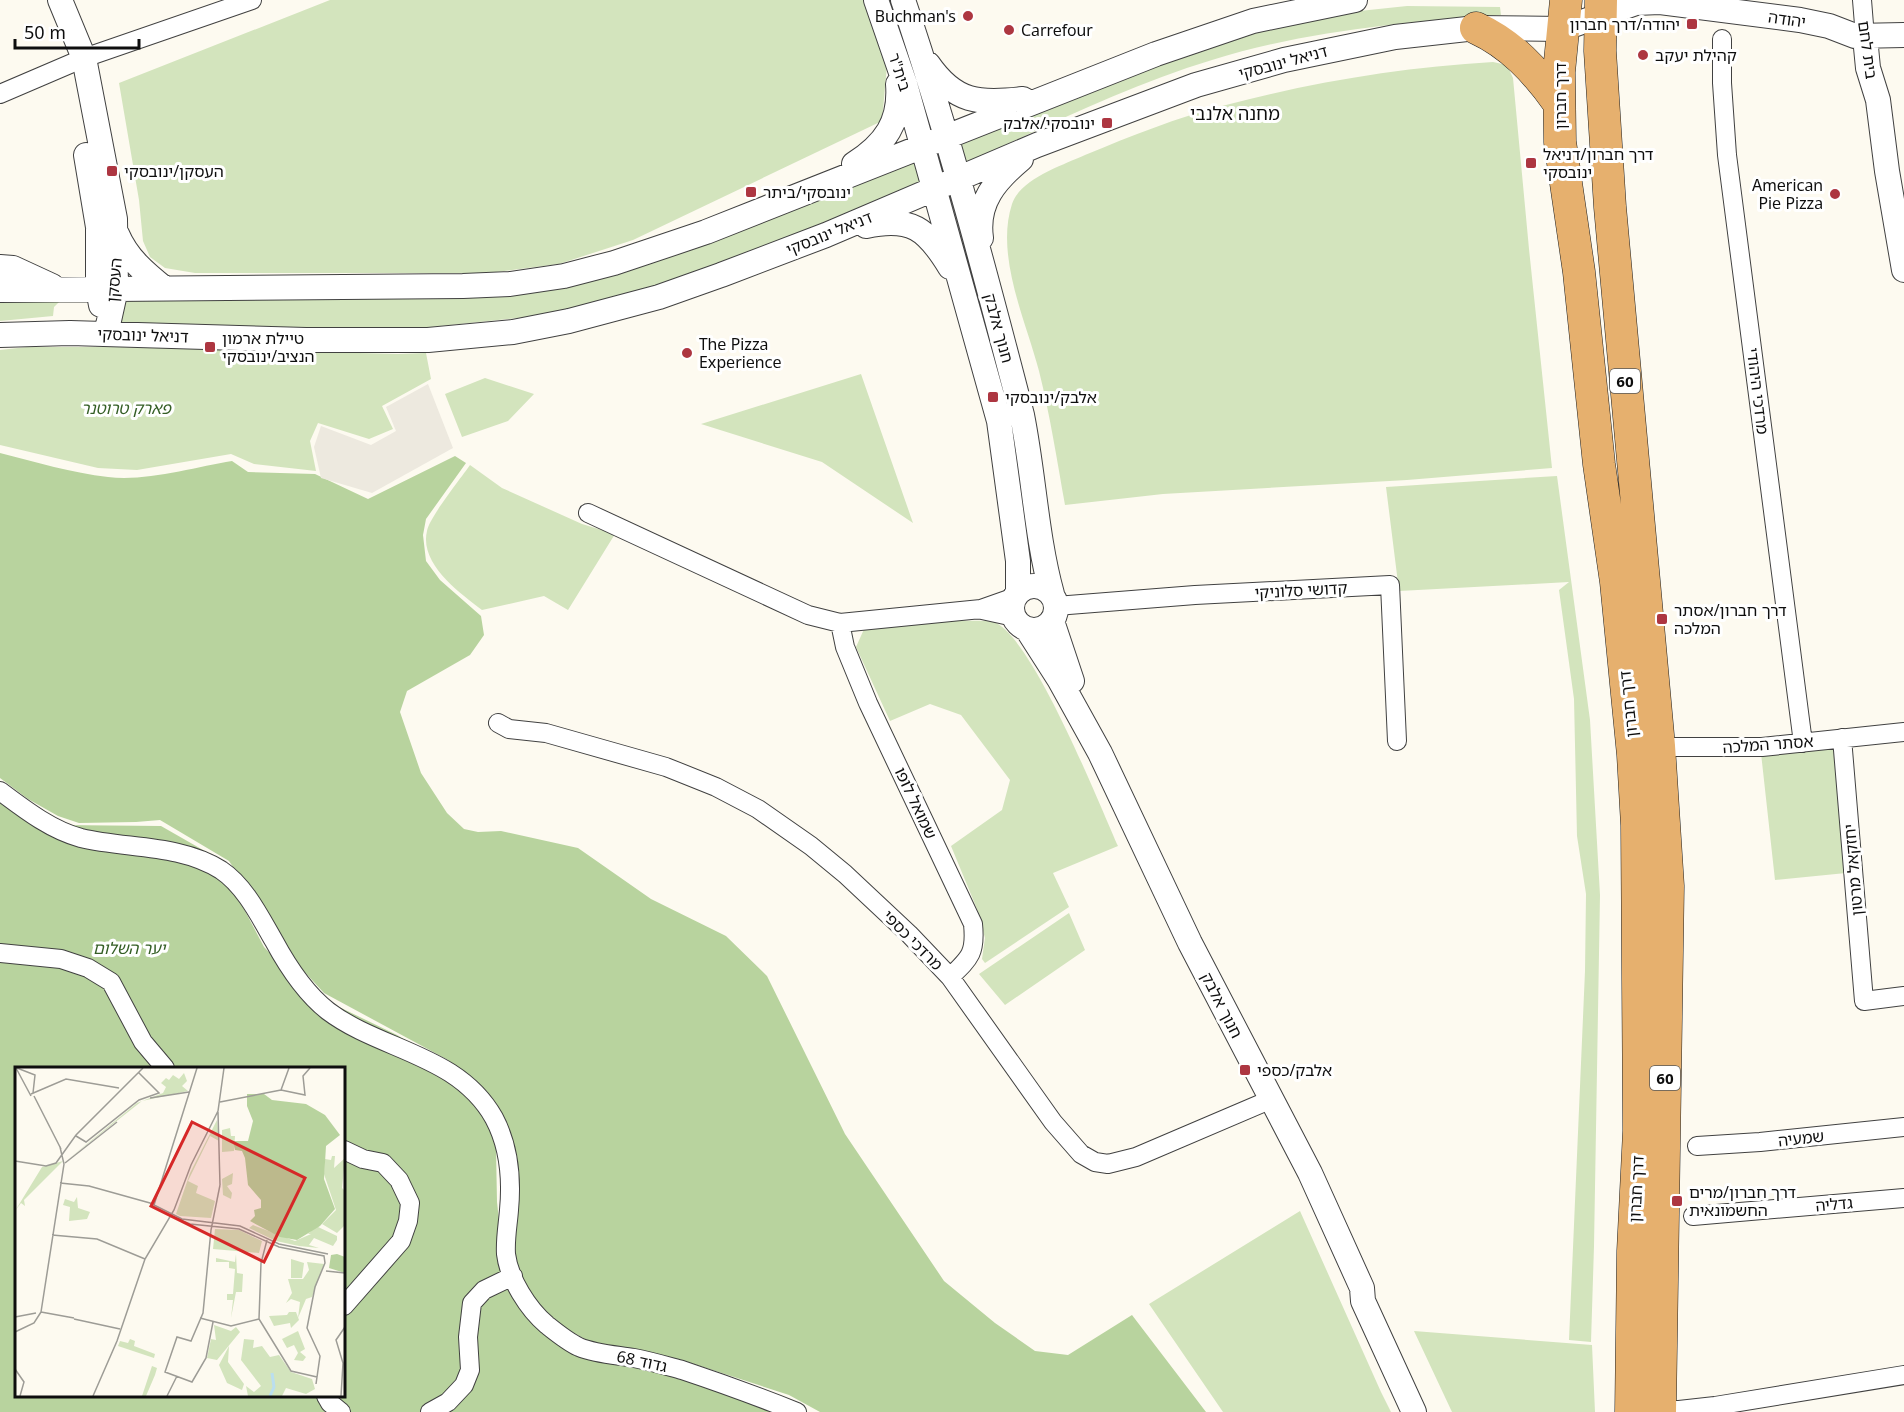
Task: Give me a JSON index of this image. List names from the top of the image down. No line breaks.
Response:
{"streets":{"highway":["דרך חברון","60"],"street":["יהודה","בית לחם","דניאל ינובסקי","בית\"ר","העסקן","חנוך אלבק","מרדכי היהודי","קדושי סלוניקי","אסתר המלכה","שמואל לופו","יחזקאל מרטון","מרדכי כספי","שמעיה","גדליה","גדוד 68"]},"crossings":[["יהודה","בית לחם"],["יהודה","דניאל ינובסקי"],["יהודה","דרך חברון"],["דניאל ינובסקי","דרך חברון"],["דניאל ינובסקי","העסקן"],["דניאל ינובסקי","חנוך אלבק"],["בית\"ר","חנוך אלבק"],["דרך חברון","אסתר המלכה"],["חנוך אלבק","קדושי סלוניקי"],["חנוך אלבק","מרדכי כספי"],["מרדכי היהודי","אסתר המלכה"],["אסתר המלכה","יחזקאל מרטון"],["שמואל לופו","מרדכי כספי"]],"districts":["מחנה אלנבי"],"parks":["פארק טרוטנר","יער השלום"],"places":{"other":["Buchman's","Carrefour","קהילת יעקב","American Pie Pizza","The Pizza Experience"],"transit":["יהודה/דרך חברון","ינובסקי/אלבק","דרך חברון/דניאל ינובסקי","העסקן/ינובסקי","ינובסקי/ביתר","טיילת ארמון הנציב/ינובסקי","אלבק/ינובסקי","דרך חברון/אסתר המלכה","אלבק/כספי","דרך חברון/מרים החשמונאית"]},"scale_bar":"50 m"}
